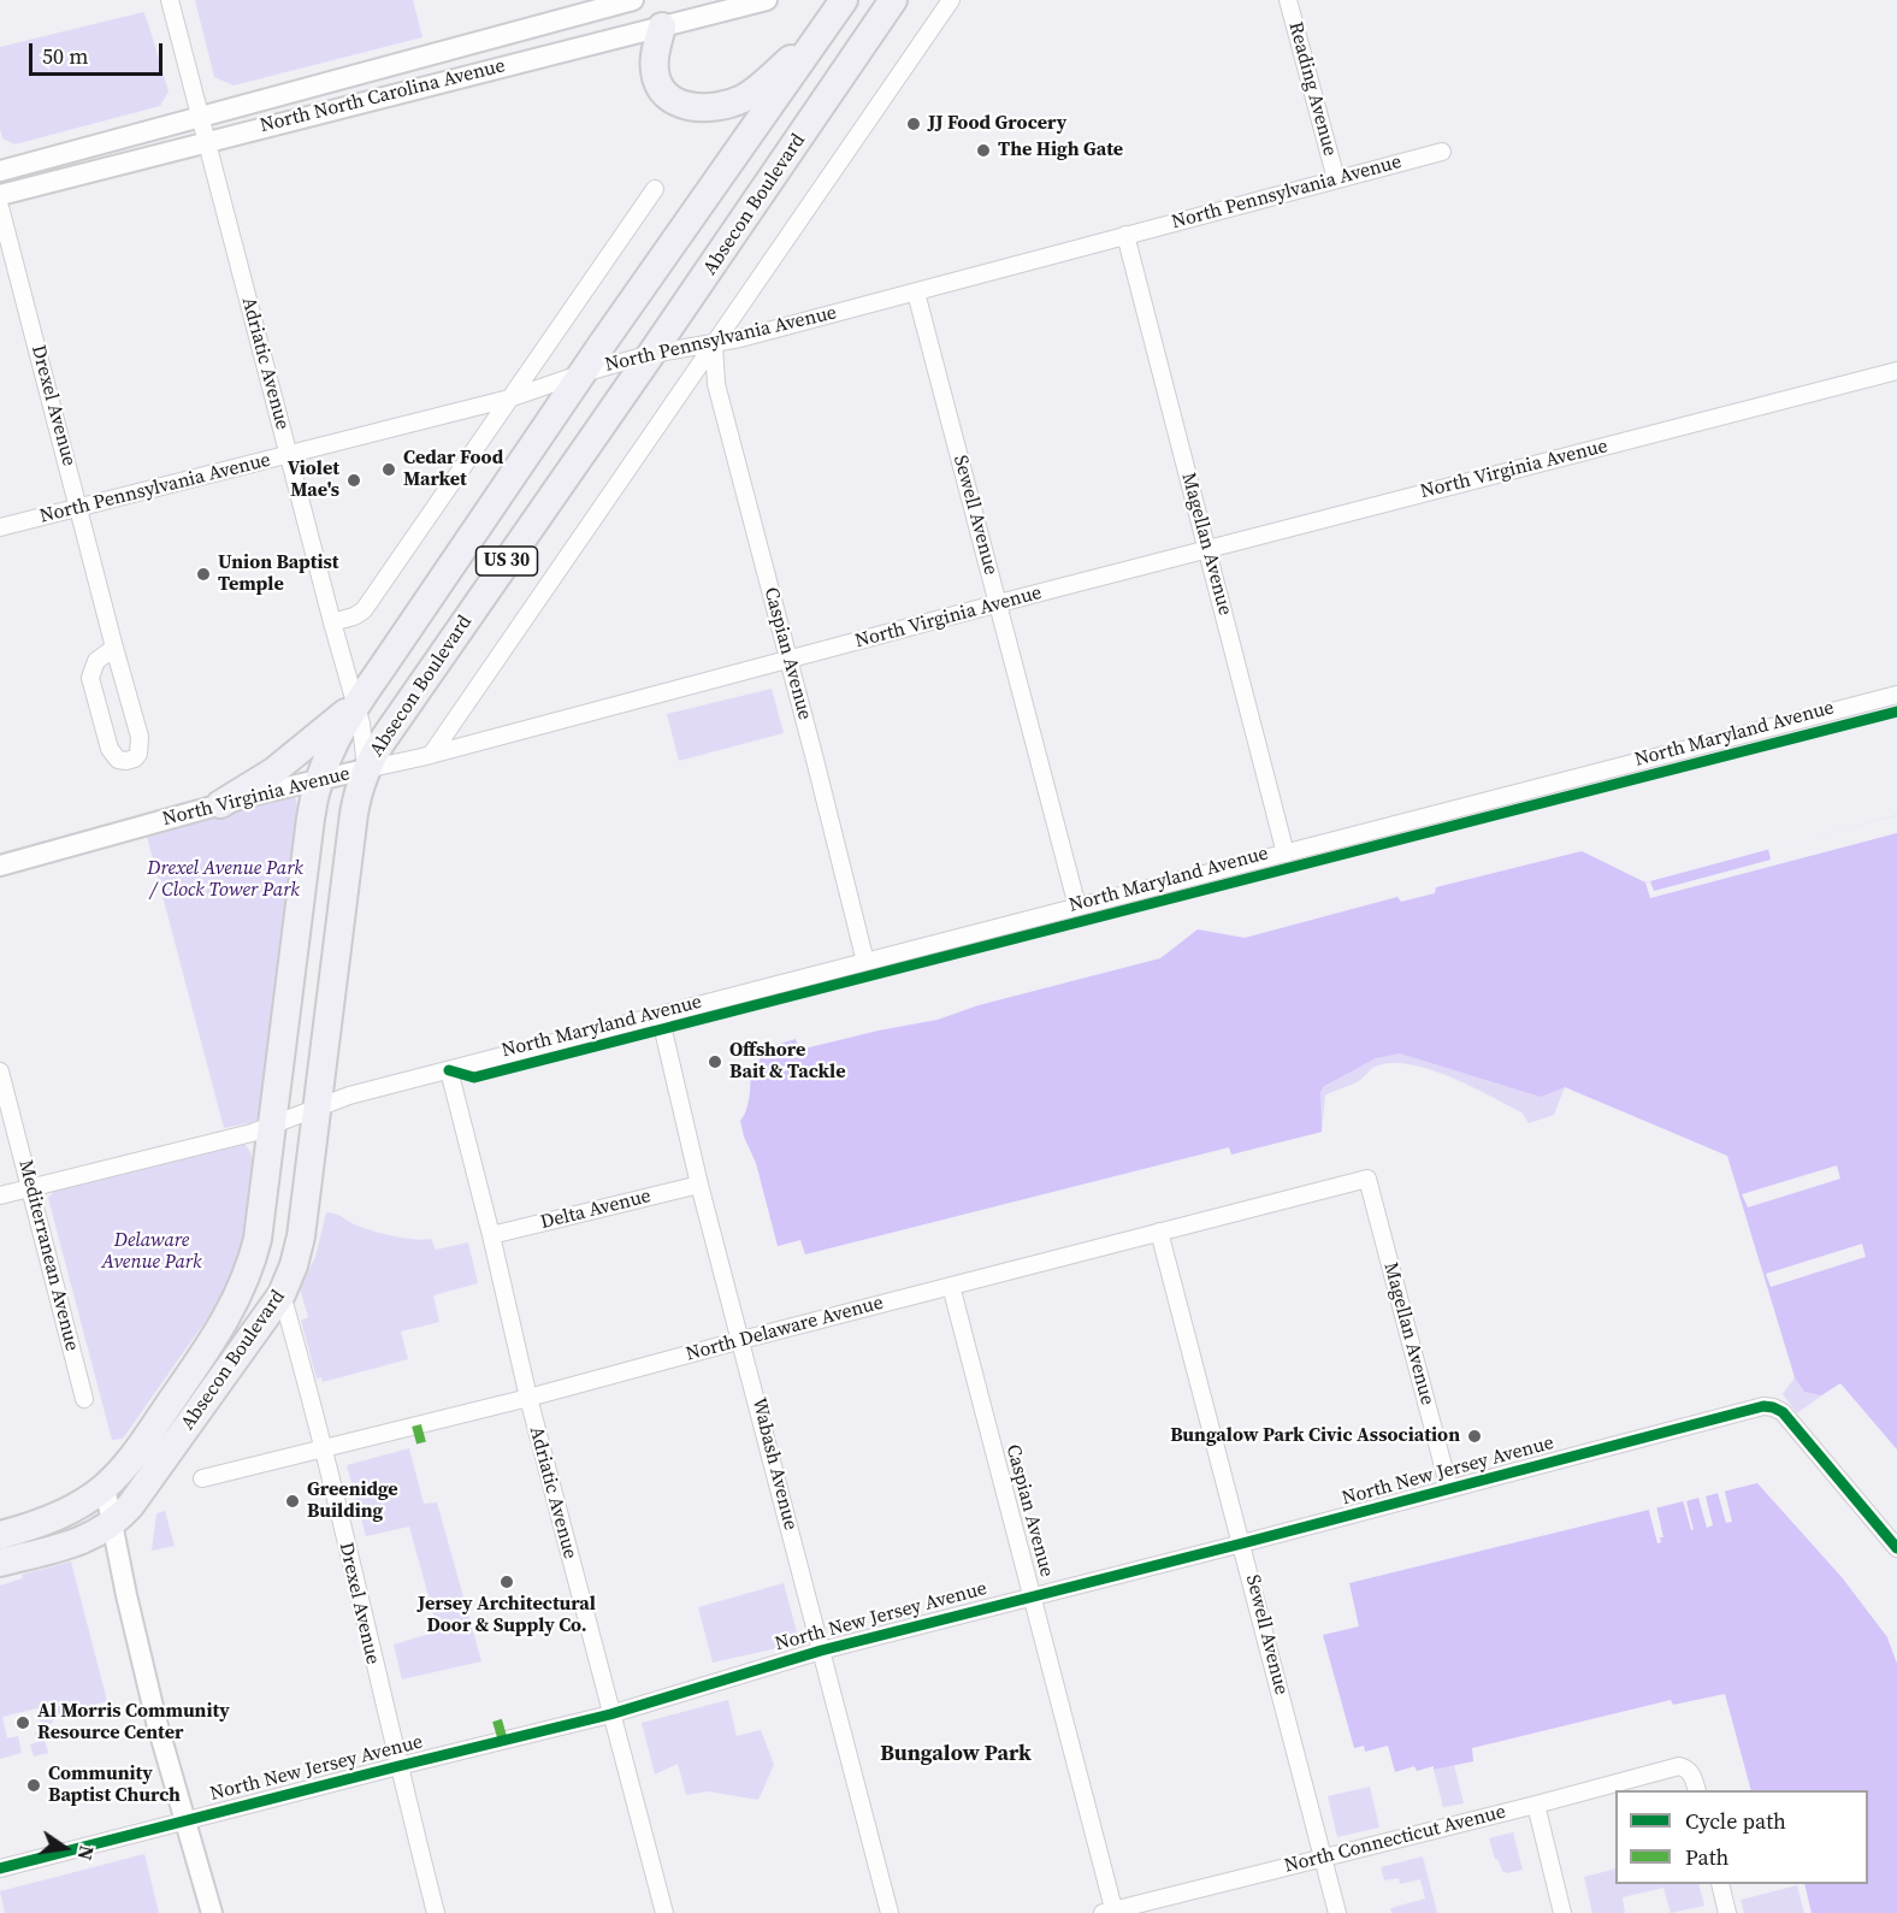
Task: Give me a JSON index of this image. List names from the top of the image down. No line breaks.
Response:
{"streets":{"highway":["Absecon Boulevard","US 30"],"street":["Reading Avenue","North North Carolina Avenue","North Pennsylvania Avenue","Adriatic Avenue","Drexel Avenue","North Virginia Avenue","Sewell Avenue","Magellan Avenue","Caspian Avenue","North Maryland Avenue","Delta Avenue","Mediterranean Avenue","North Delaware Avenue","Wabash Avenue","North New Jersey Avenue","North Connecticut Avenue"]},"crossings":[["Reading Avenue","North Pennsylvania Avenue"],["North North Carolina Avenue","Adriatic Avenue"],["North Pennsylvania Avenue","Absecon Boulevard"],["North Pennsylvania Avenue","Adriatic Avenue"],["North Pennsylvania Avenue","Drexel Avenue"],["North Pennsylvania Avenue","Sewell Avenue"],["North Pennsylvania Avenue","Magellan Avenue"],["North Pennsylvania Avenue","Caspian Avenue"],["Absecon Boulevard","Adriatic Avenue"],["Absecon Boulevard","Drexel Avenue"],["Absecon Boulevard","North Virginia Avenue"],["Absecon Boulevard","North Maryland Avenue"],["Adriatic Avenue","North Virginia Avenue"],["Adriatic Avenue","North Maryland Avenue"],["Adriatic Avenue","Delta Avenue"],["Adriatic Avenue","North Delaware Avenue"],["Adriatic Avenue","North New Jersey Avenue"],["Drexel Avenue","North Delaware Avenue"],["Drexel Avenue","North New Jersey Avenue"],["North Virginia Avenue","Sewell Avenue"],["North Virginia Avenue","Magellan Avenue"],["North Virginia Avenue","Caspian Avenue"],["Sewell Avenue","North Maryland Avenue"],["Sewell Avenue","North Delaware Avenue"],["Sewell Avenue","North New Jersey Avenue"],["Sewell Avenue","North Connecticut Avenue"],["Magellan Avenue","North Maryland Avenue"],["Magellan Avenue","North Delaware Avenue"],["Magellan Avenue","North New Jersey Avenue"],["Caspian Avenue","North Maryland Avenue"],["Caspian Avenue","North Delaware Avenue"],["Caspian Avenue","North New Jersey Avenue"],["Caspian Avenue","North Connecticut Avenue"],["North Maryland Avenue","Mediterranean Avenue"],["North Maryland Avenue","Wabash Avenue"],["Delta Avenue","Wabash Avenue"],["North Delaware Avenue","Wabash Avenue"],["Wabash Avenue","North New Jersey Avenue"]],"districts":["Bungalow Park"],"parks":["Drexel Avenue Park / Clock Tower Park","Delaware Avenue Park"],"places":["JJ Food Grocery","The High Gate","Cedar Food Market","Violet Mae's","Union Baptist Temple","Offshore Bait & Tackle","Bungalow Park Civic Association","Greenidge Building","Jersey Architectural Door & Supply Co.","Al Morris Community Resource Center","Community Baptist Church"],"legend":["Cycle path","Path"],"scale_bar":"50 m","north":"right"}
